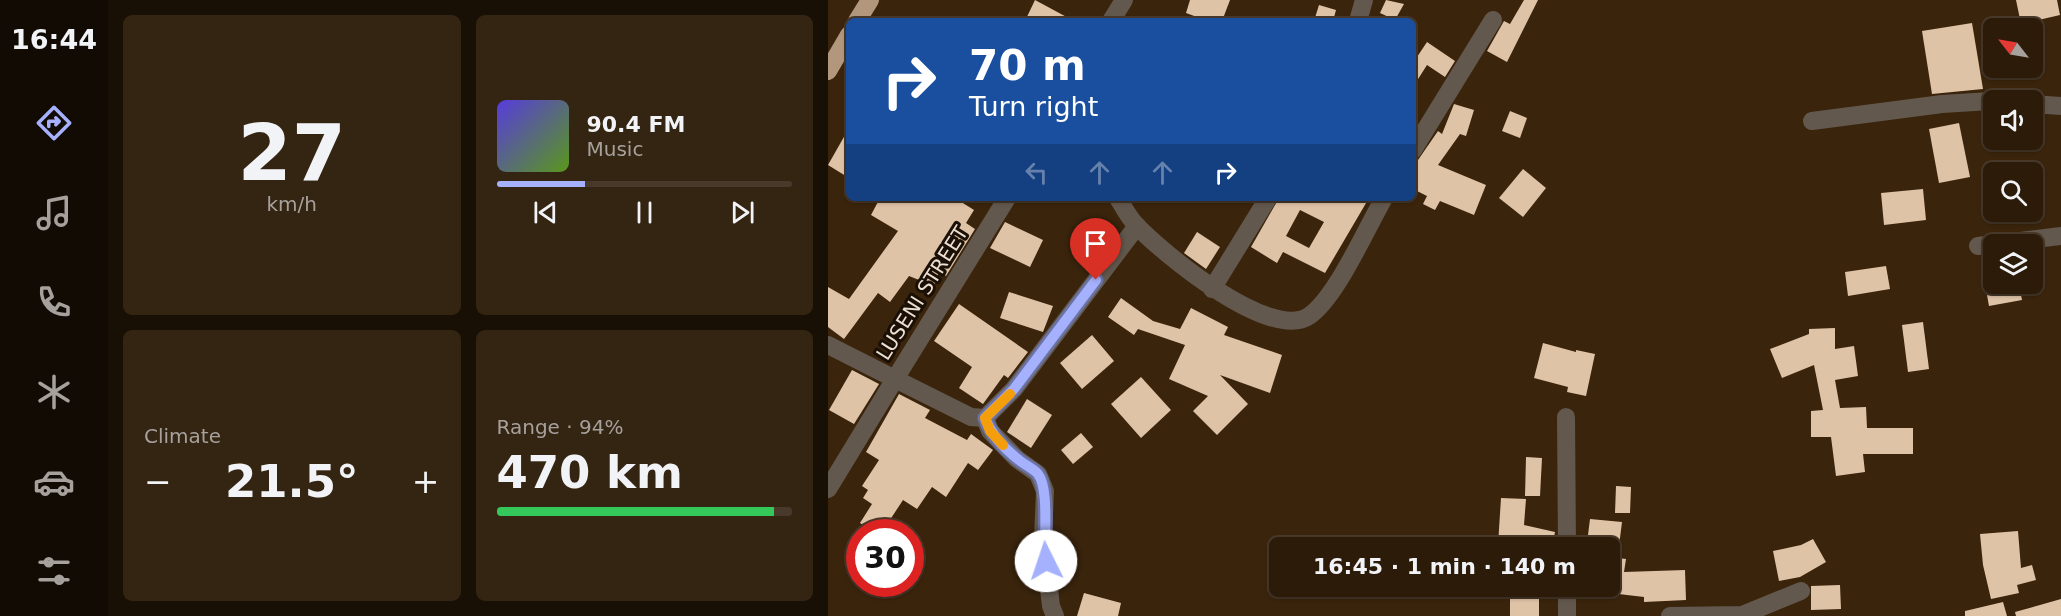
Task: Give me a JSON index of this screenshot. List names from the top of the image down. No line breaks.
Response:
{"streets":{"street":["LUSENI STREET"]},"north":"top left","page":{"tabs":"16:44","tile":[["27","km/h"],"Climate",["Range · 94%","470 km"]],"turn":["70 m","Turn right"],"song":["90.4 FM","Music"],"heat":["−","21.5°","+"],"limit":"30","trip":"16:45 · 1 min · 140 m"}}
